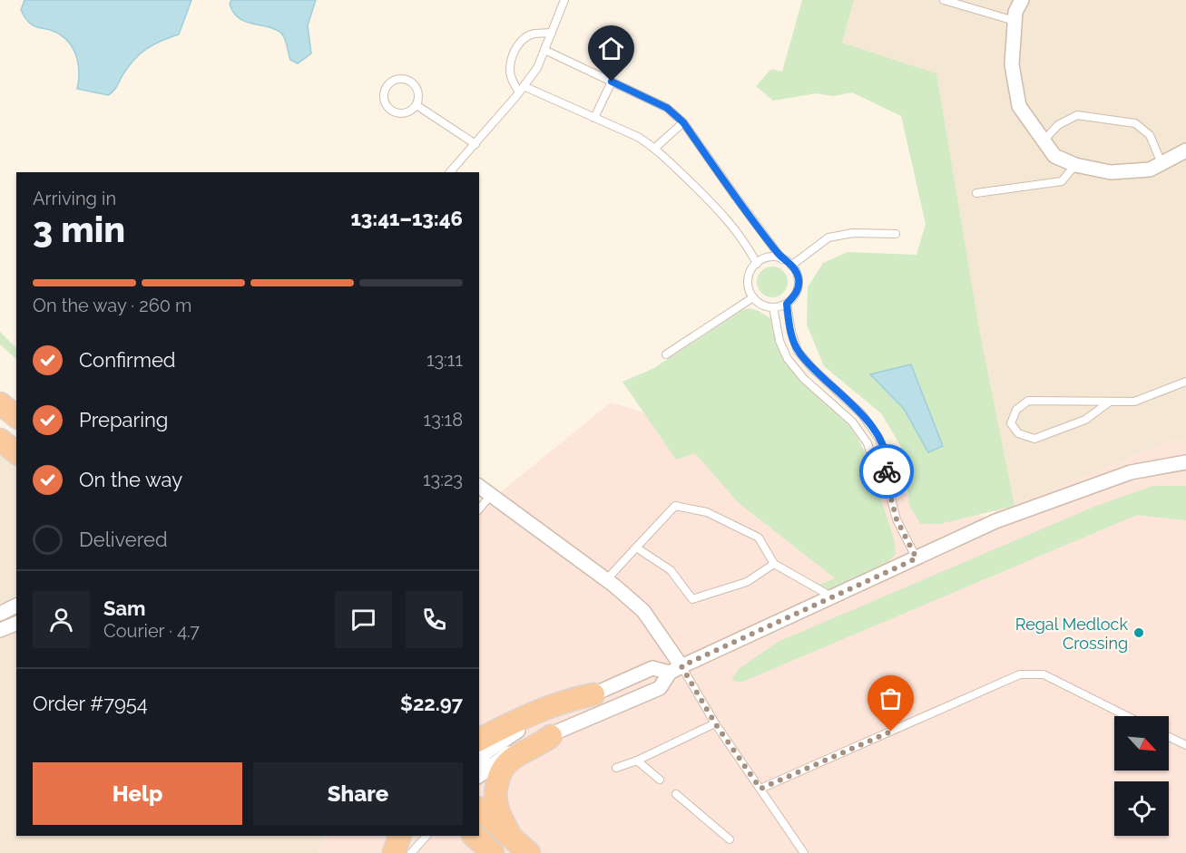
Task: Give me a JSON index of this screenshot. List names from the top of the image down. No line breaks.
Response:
{"places":["Regal Medlock Crossing"],"north":"bottom right","page":{"heading":["3 min","Arriving in","13:41–13:46"],"panel":["Sam","Courier · 4.7","Order #7954","$22.97"],"bar":"On the way · 260 m","list":[["Confirmed","13:11"],["Preparing","13:18"],["On the way","13:23"],"Delivered"],"buttons":["Help","Share"]}}
